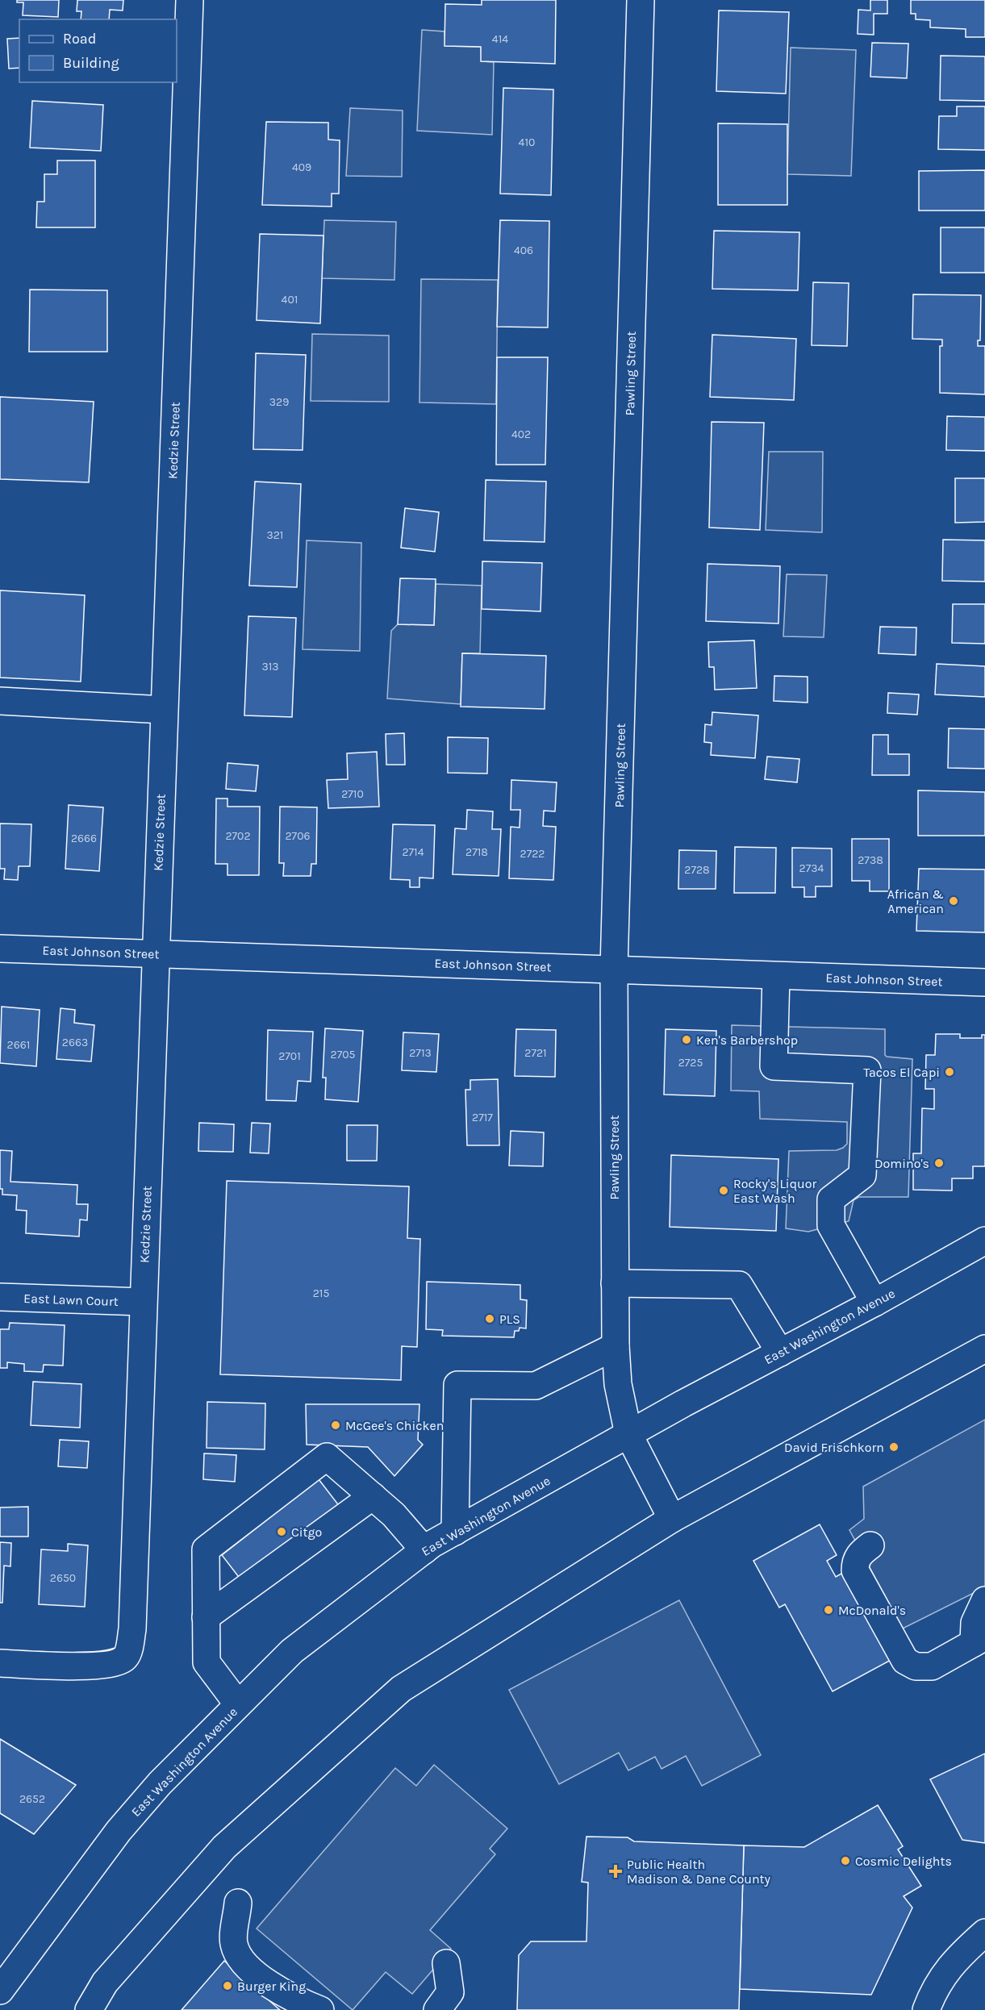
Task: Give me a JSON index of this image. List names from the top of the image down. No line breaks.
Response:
{"streets":{"street":["Pawling Street","Kedzie Street","East Johnson Street","East Lawn Court","East Washington Avenue"]},"crossings":[["Pawling Street","East Johnson Street"],["Pawling Street","East Washington Avenue"],["Kedzie Street","East Johnson Street"],["Kedzie Street","East Lawn Court"]],"places":{"other":["African & American","Ken's Barbershop","Tacos El Capi","Domino's","Rocky's Liquor East Wash","PLS","McGee's Chicken","David Frischkorn","Citgo","McDonald's","Cosmic Delights","Burger King"],"health":["Public Health Madison & Dane County"]},"house_numbers":["414","410","409","406","401","329","402","321","313","2710","2702","2706","2666","2714","2718","2722","2738","2734","2728","2663","2661","2713","2721","2705","2701","2725","2717","215","2650","2652"],"legend":["Road","Building"]}
